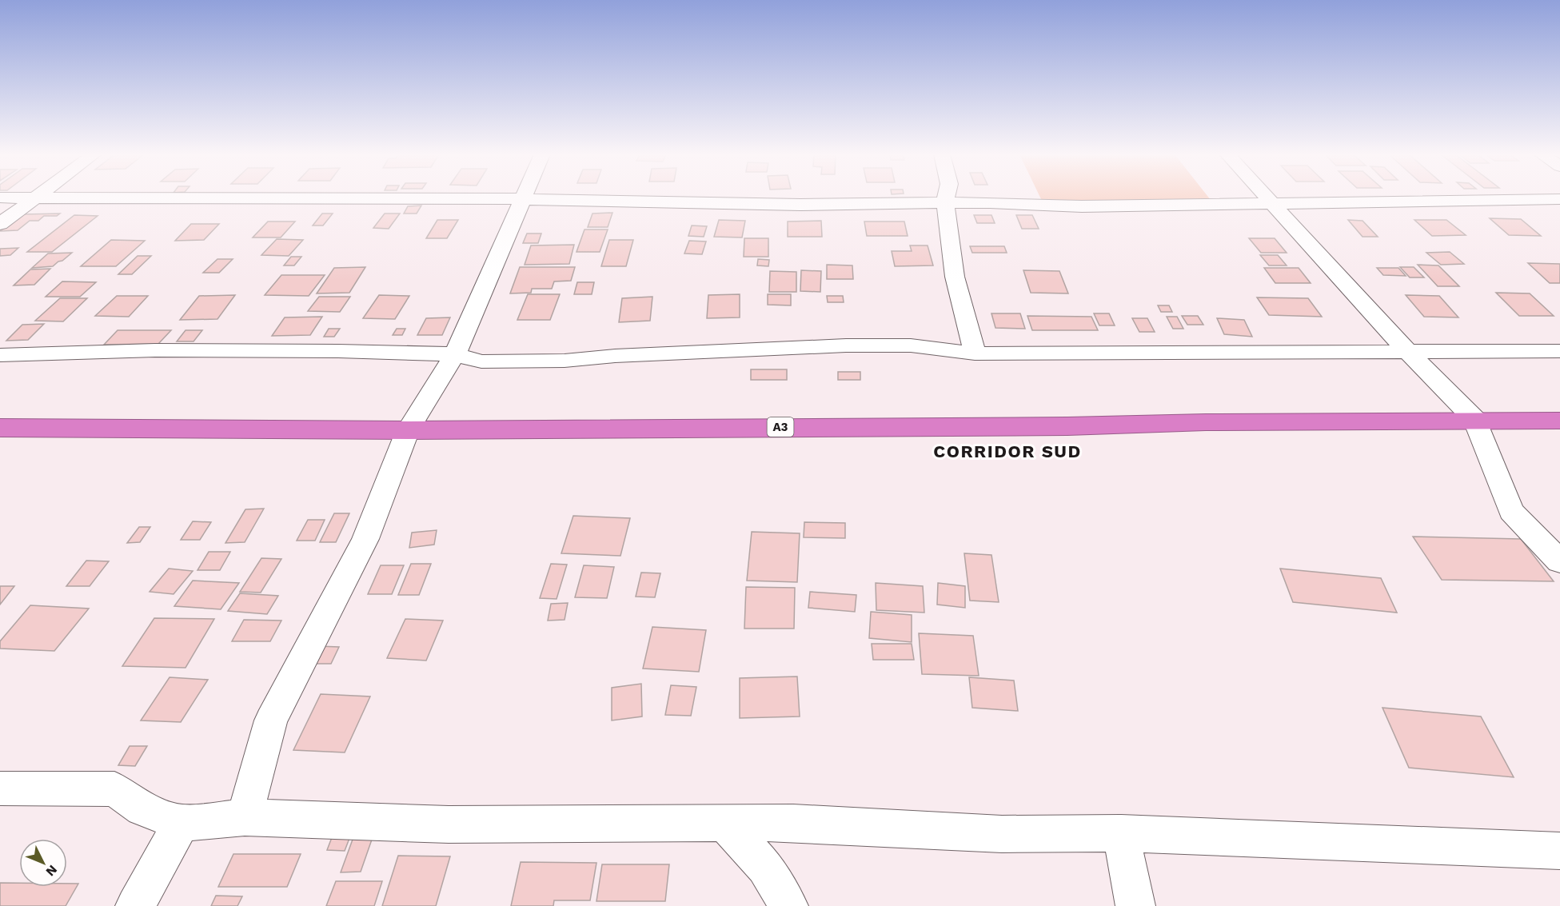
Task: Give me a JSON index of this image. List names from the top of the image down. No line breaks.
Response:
{"streets":{"highway":["A3"]},"districts":["CORRIDOR SUD"],"north":"bottom right"}
